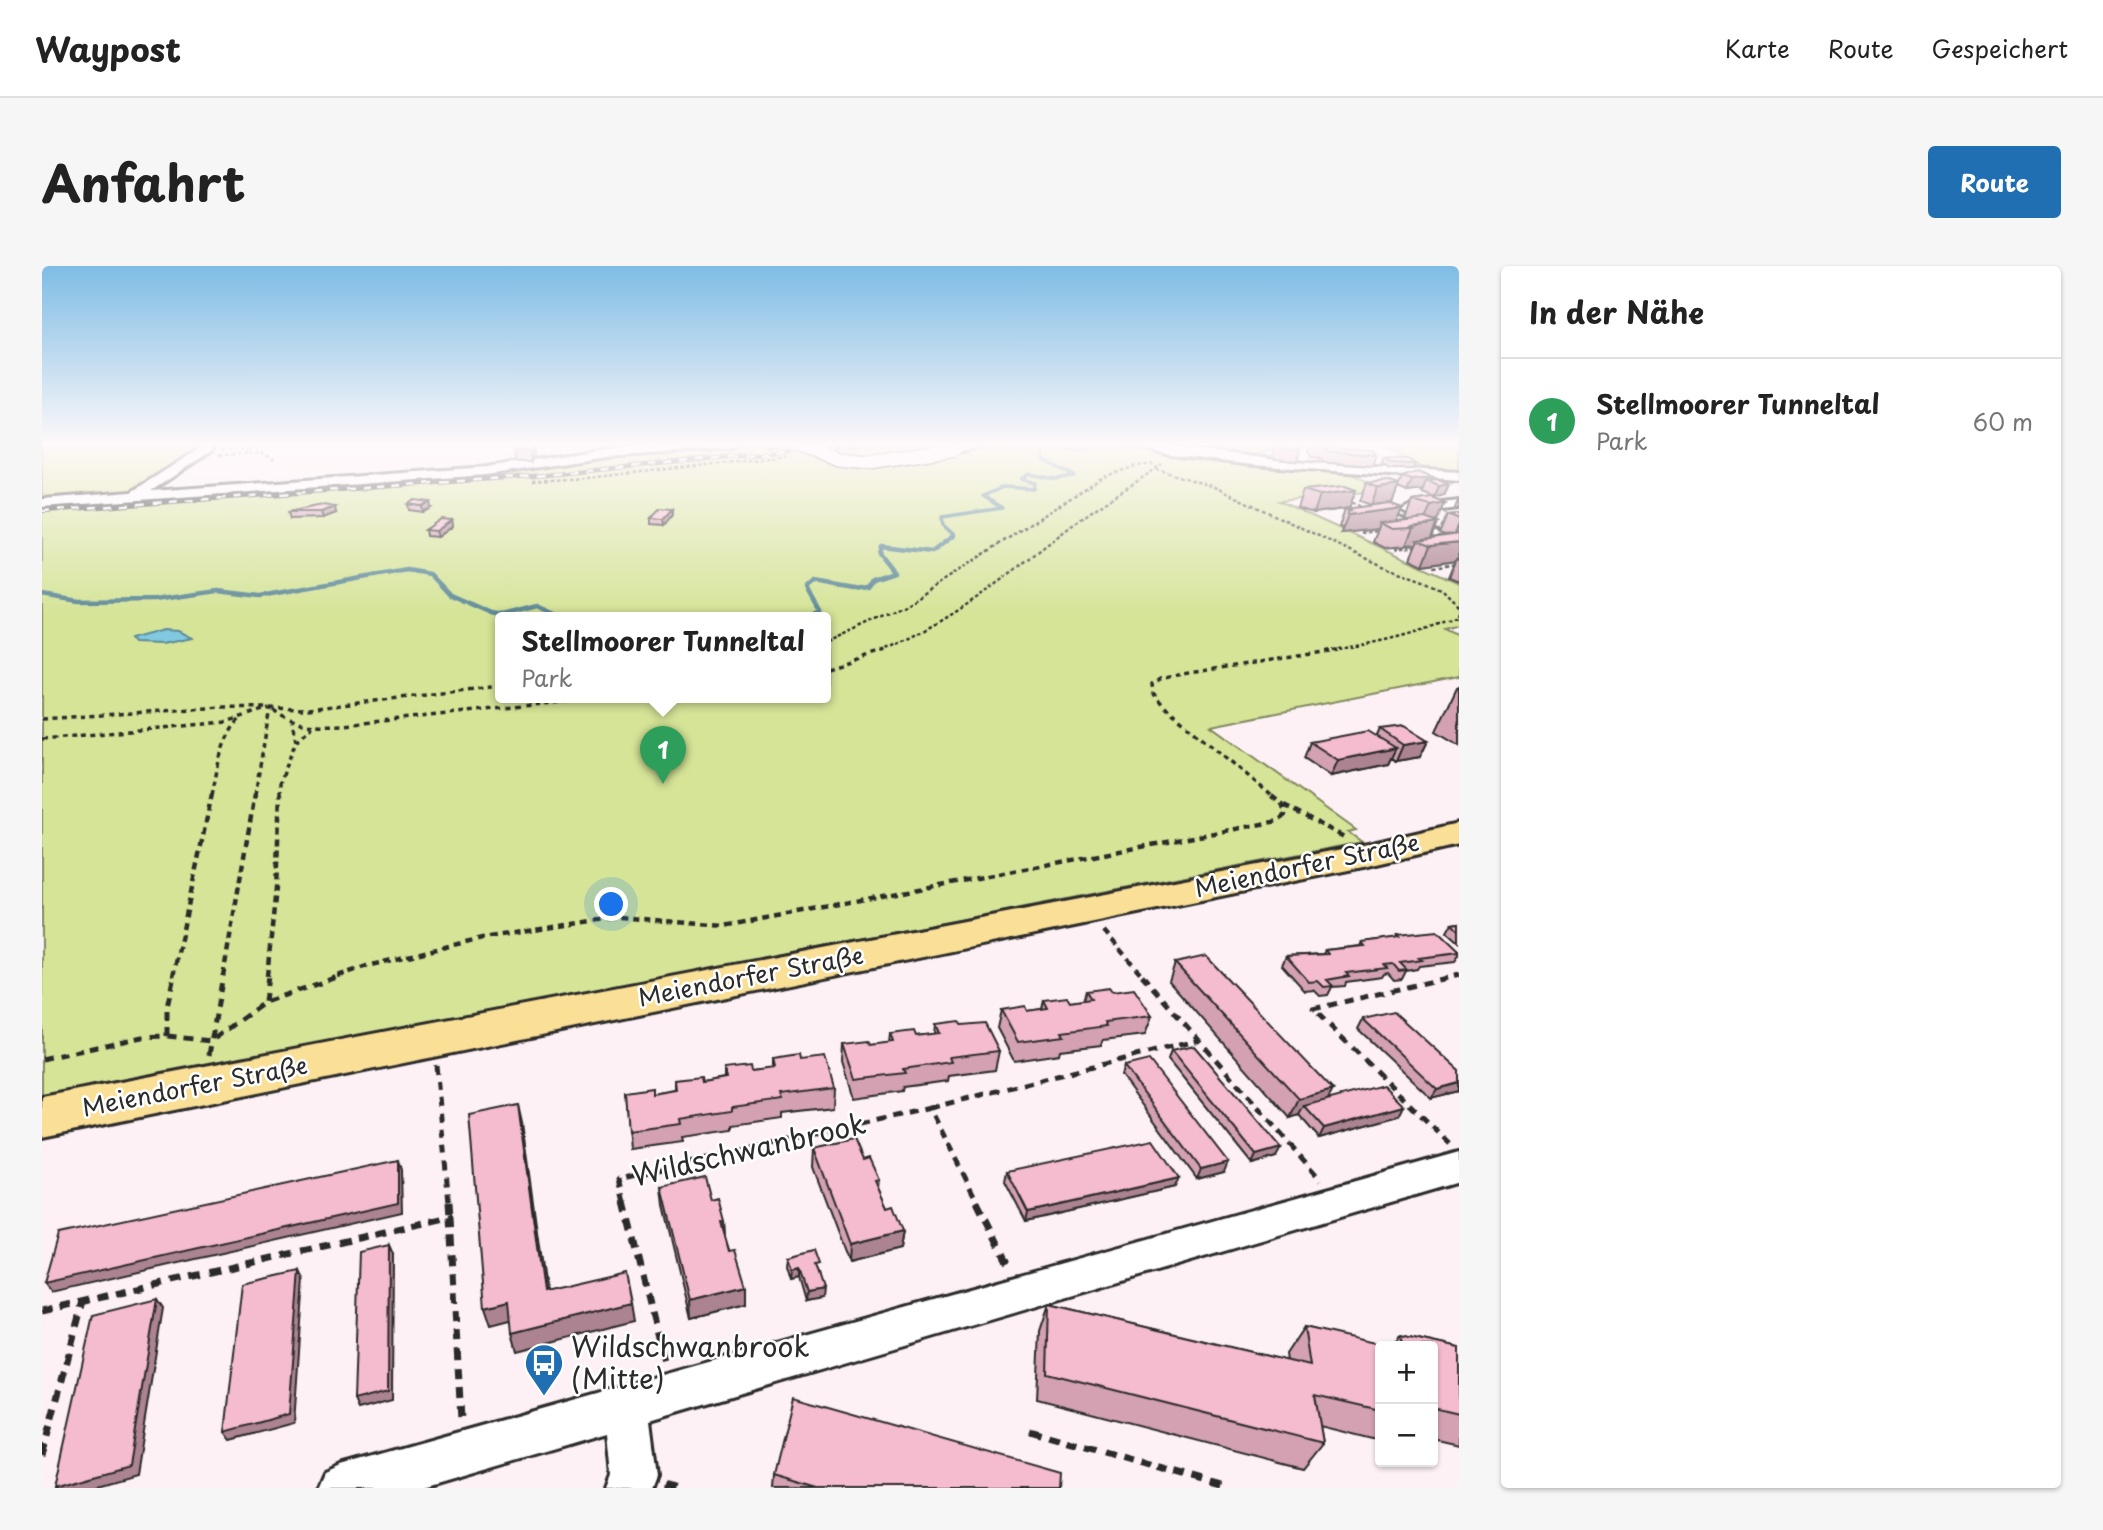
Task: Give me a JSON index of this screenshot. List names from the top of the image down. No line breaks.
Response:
{"streets":{"main road":["Meiendorfer Straße"],"path":["Wildschwanbrook"]},"places":{"bus stop":["Wildschwanbrook (Mitte)"]},"page":{"header":"Waypost","nav":["Karte","Route","Gespeichert"],"title":"Anfahrt","buttons":"Route","heading":"In der Nähe","list":[{"mark":"1","name":"Stellmoorer Tunneltal","note":"Park","value":"60 m"}],"popup":["Stellmoorer Tunneltal","Park"],"pins":"1","map_buttons":["+","−"]}}
